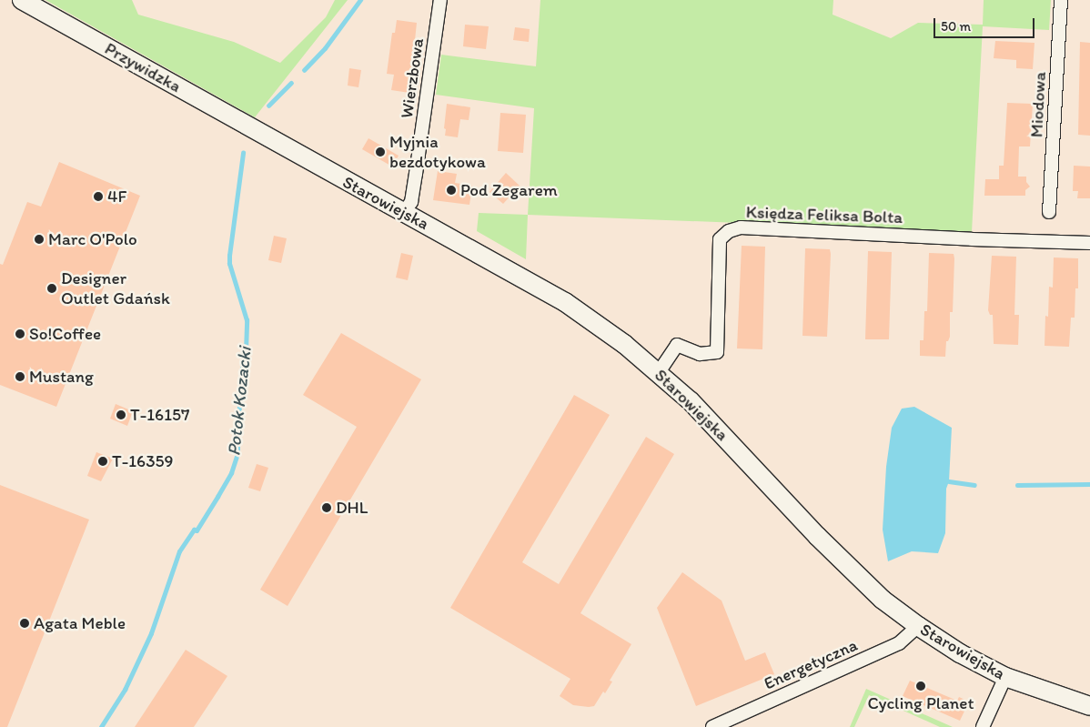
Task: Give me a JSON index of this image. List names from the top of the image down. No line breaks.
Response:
{"streets":{"street":["Przywidzka","Wierzbowa","Miodowa","Starowiejska","Księdza Feliksa Bolta","Energetyczna"]},"crossings":[["Przywidzka","Starowiejska"],["Wierzbowa","Starowiejska"],["Starowiejska","Księdza Feliksa Bolta"],["Starowiejska","Energetyczna"]],"water":["Potok Kozacki"],"places":["Myjnia bezdotykowa","Pod Zegarem","4F","Marc O'Polo","Designer Outlet Gdańsk","So!Coffee","Mustang","T-16157","T-16359","DHL","Agata Meble","Cycling Planet"],"scale_bar":"50 m"}
